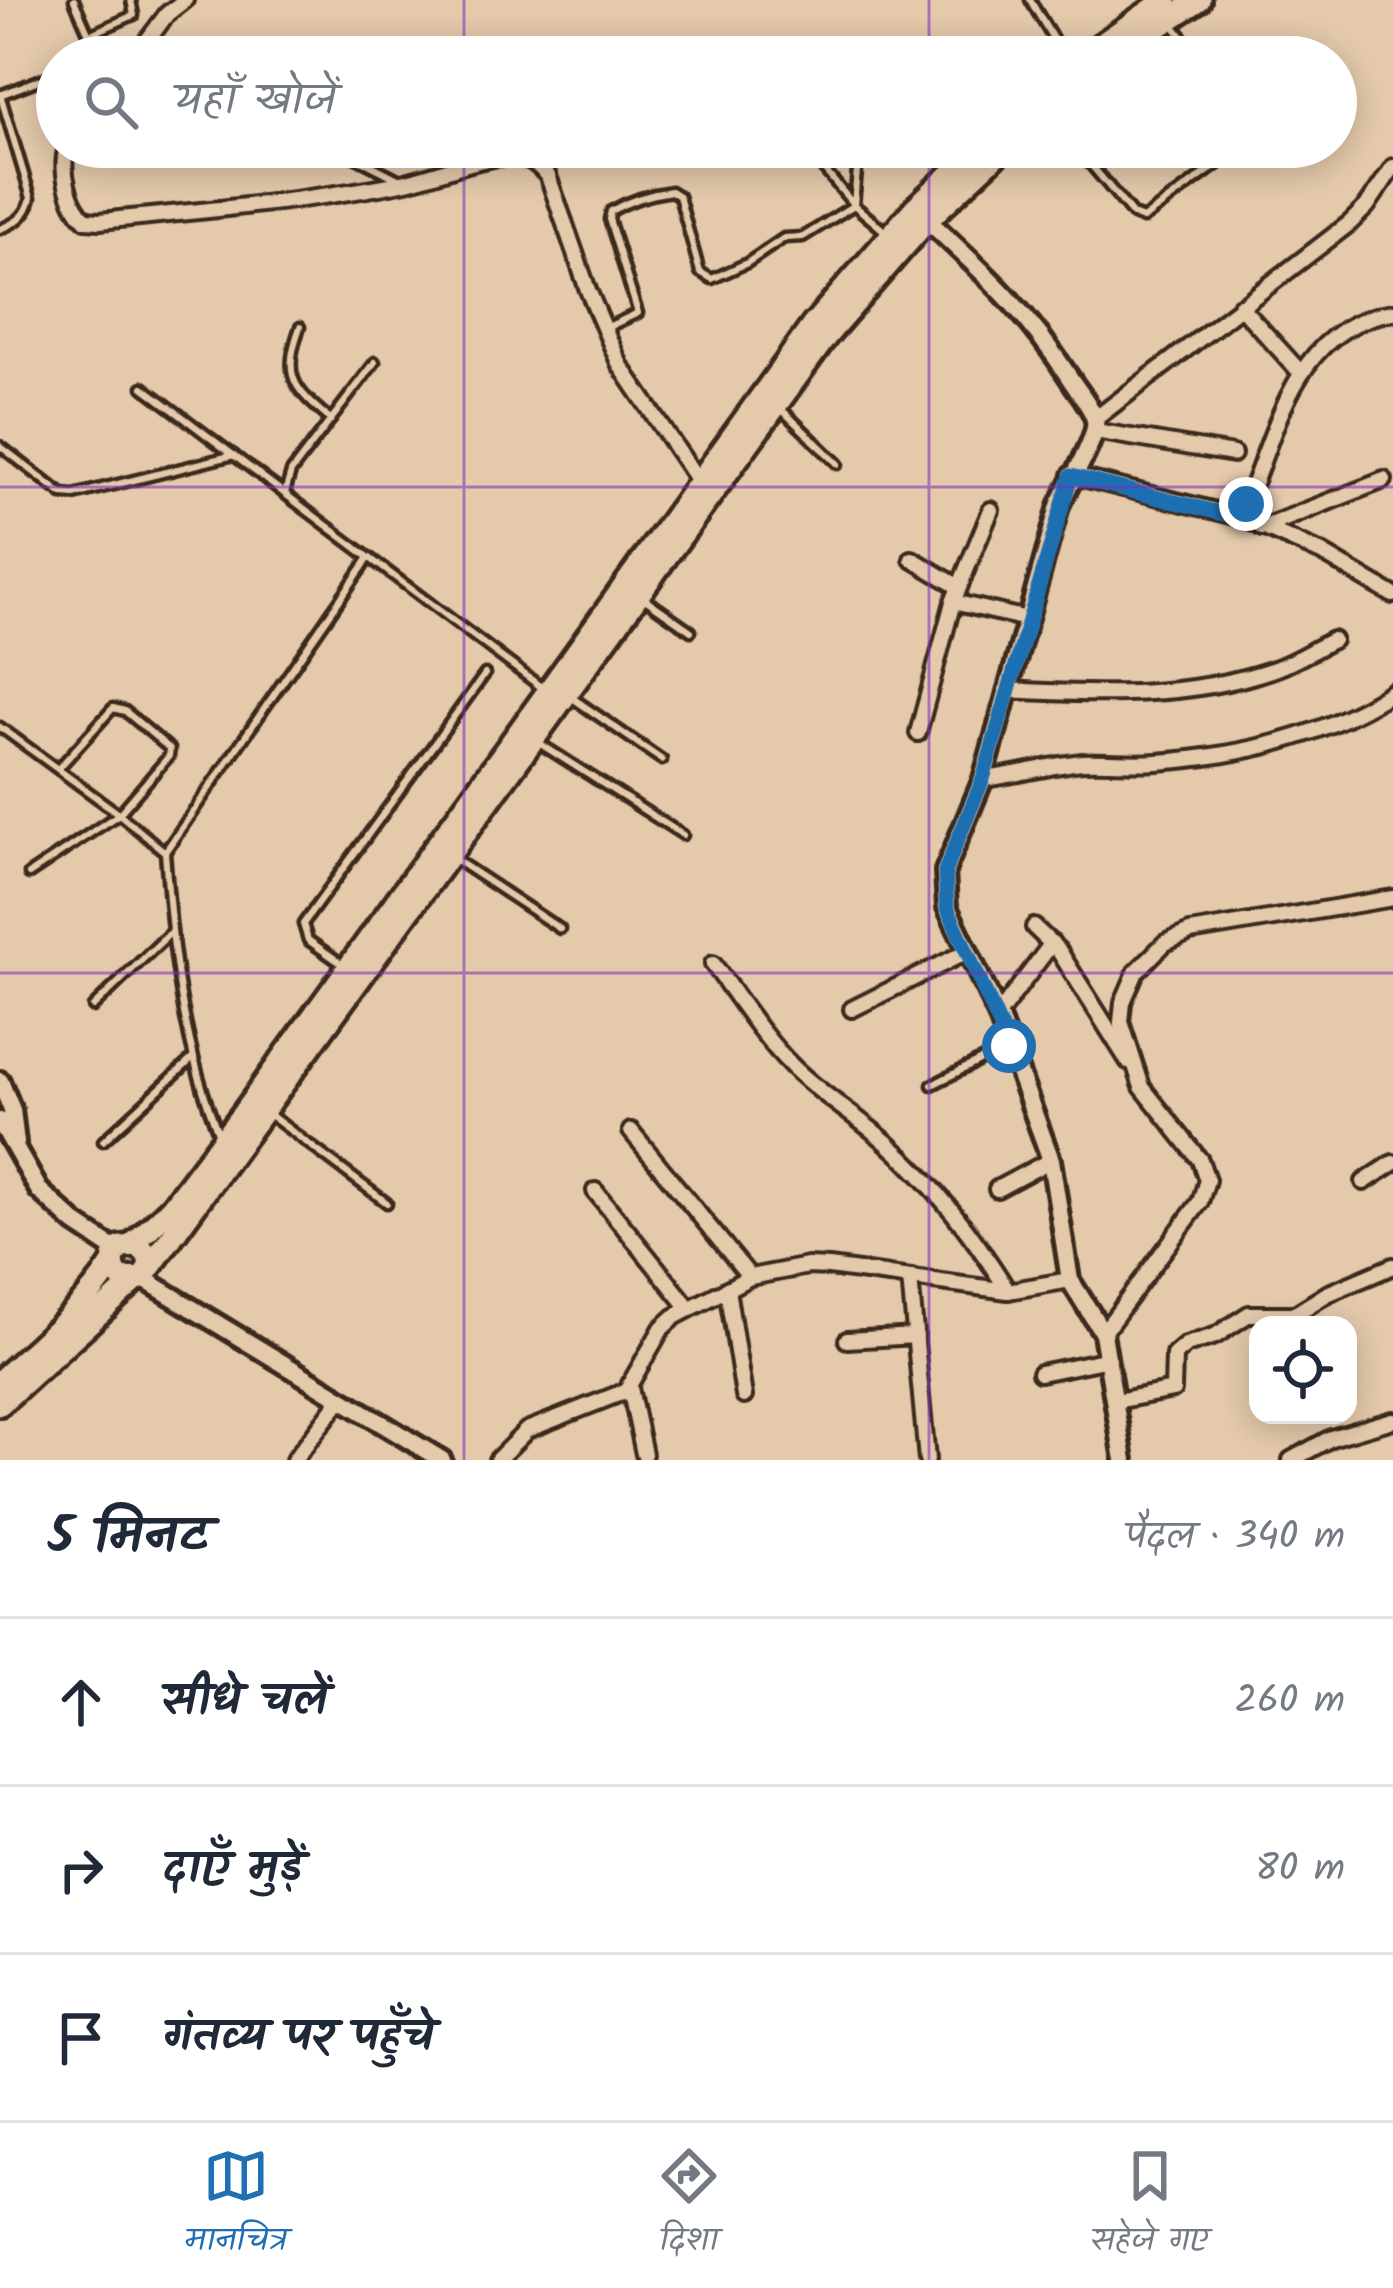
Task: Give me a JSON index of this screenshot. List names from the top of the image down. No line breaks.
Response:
{"page":{"search":"यहाँ खोजें","heading":["5 मिनट","पैदल · 340 m"],"list":[["सीधे चलें","260 m"],["दाएँ मुड़ें","80 m"],"गंतव्य पर पहुँचे"],"nav":["मानचित्र","दिशा","सहेजे गए"]}}
